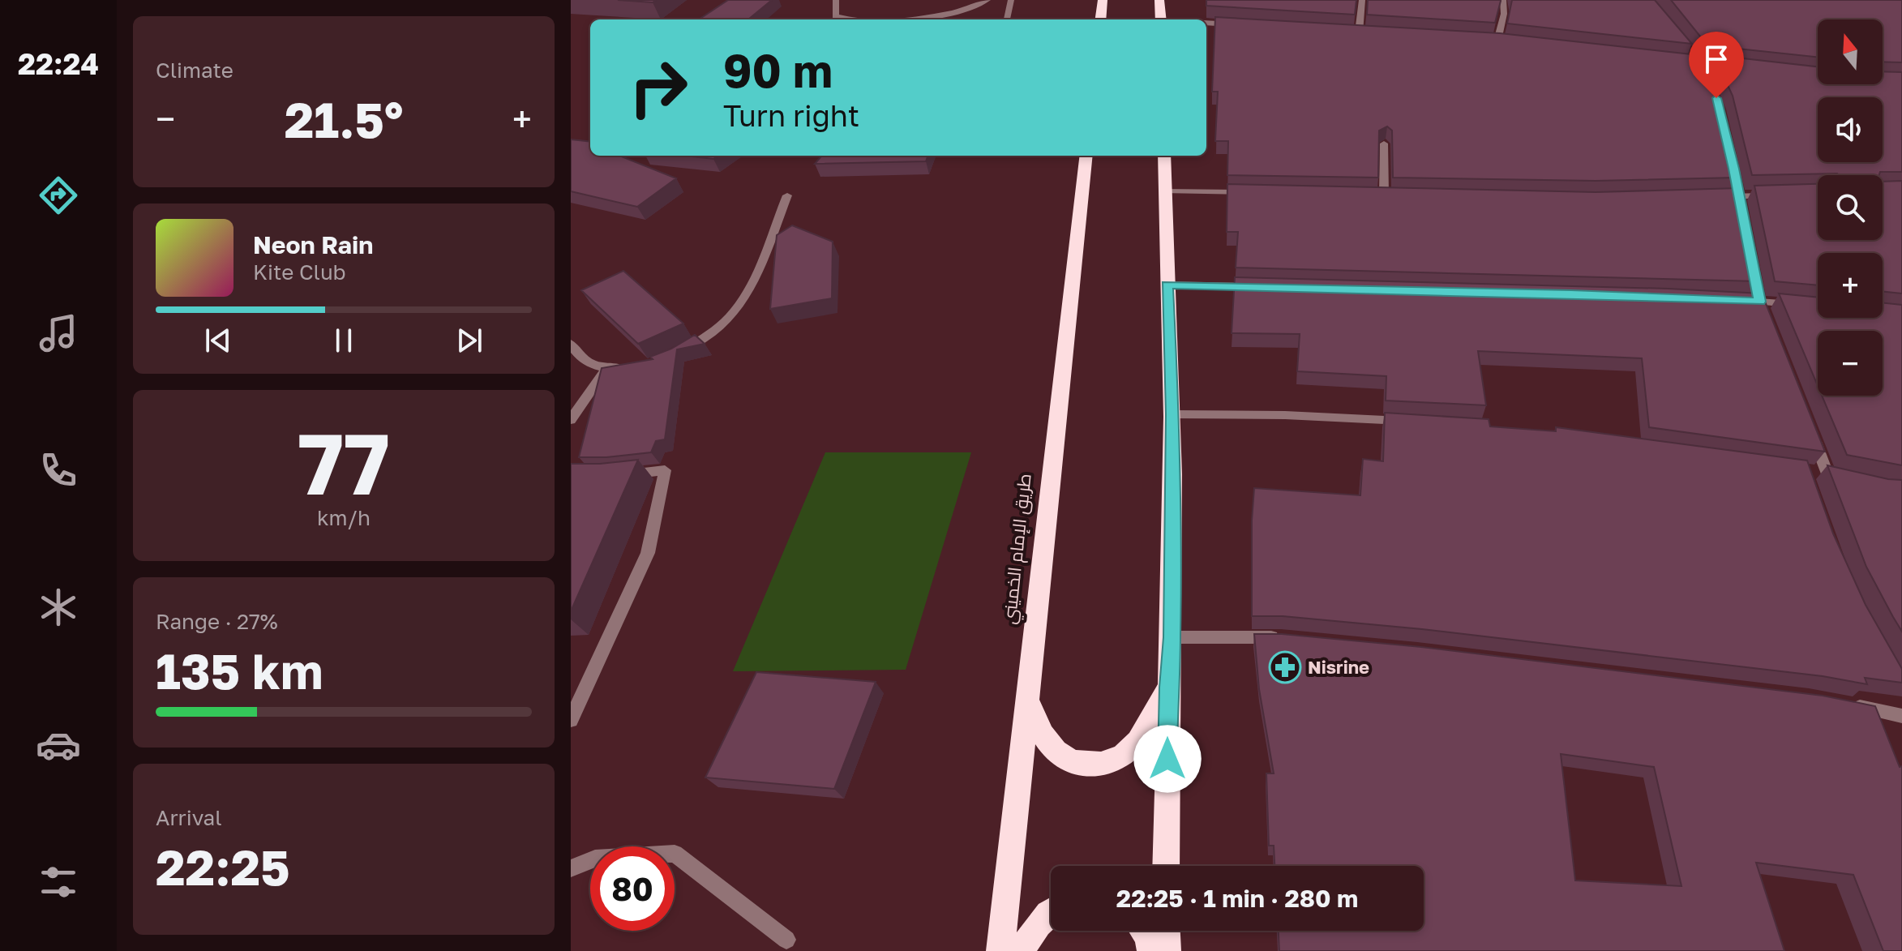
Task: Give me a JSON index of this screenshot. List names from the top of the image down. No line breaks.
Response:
{"streets":{"highway":["طريق الإمام الخميني"]},"places":{"pharmacy":["Nisrine"]},"north":"top","page":{"tabs":"22:24","tile":["Climate",["77","km/h"],["Range · 27%","135 km"],["Arrival","22:25"]],"map_buttons":["+","−"],"turn":["90 m","Turn right"],"heat":["−","21.5°","+"],"song":["Neon Rain","Kite Club"],"limit":"80","trip":"22:25 · 1 min · 280 m"}}
